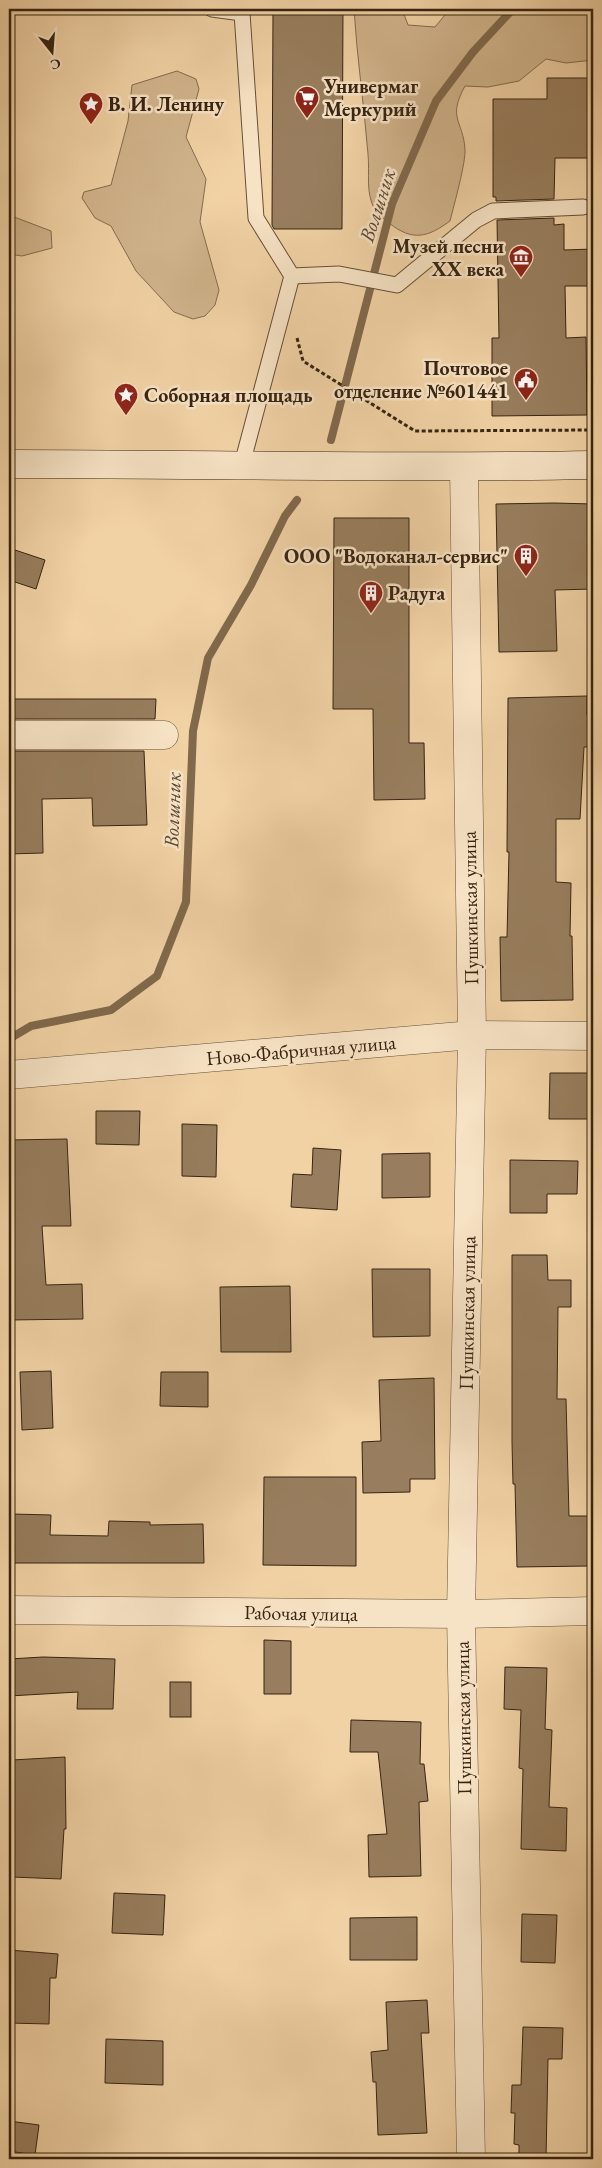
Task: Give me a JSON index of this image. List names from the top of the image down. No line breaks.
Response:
{"streets":{"street":["Пушкинская улица","Ново-Фабричная улица","Рабочая улица"]},"crossings":[["Пушкинская улица","Ново-Фабричная улица"],["Пушкинская улица","Рабочая улица"]],"water":["Волшник"],"places":{"supermarket":["Универмаг Меркурий"],"place":["В. И. Ленину","Соборная площадь"],"museum":["Музей песни XX века"],"public building":["Почтовое отделение №601441"],"building":["ООО \"Водоканал-сервис\"","Радуга"]},"north":"bottom"}
